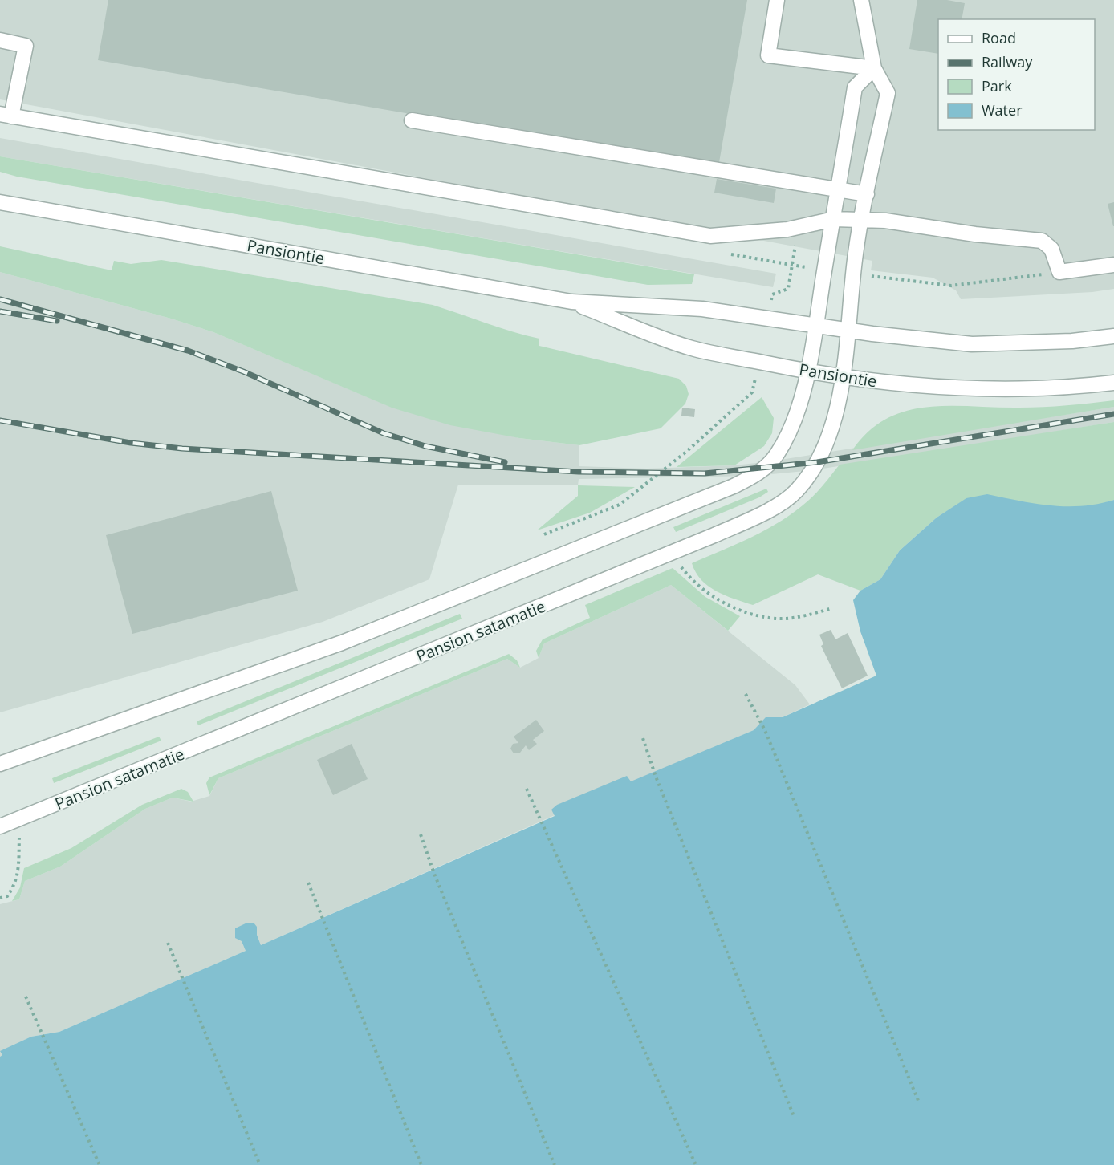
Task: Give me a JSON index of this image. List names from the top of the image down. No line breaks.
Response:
{"streets":{"street":["Pansiontie","Pansion satamatie"]},"crossings":[["Pansiontie","Pansion satamatie"]],"legend":["Road","Railway","Park","Water"]}
